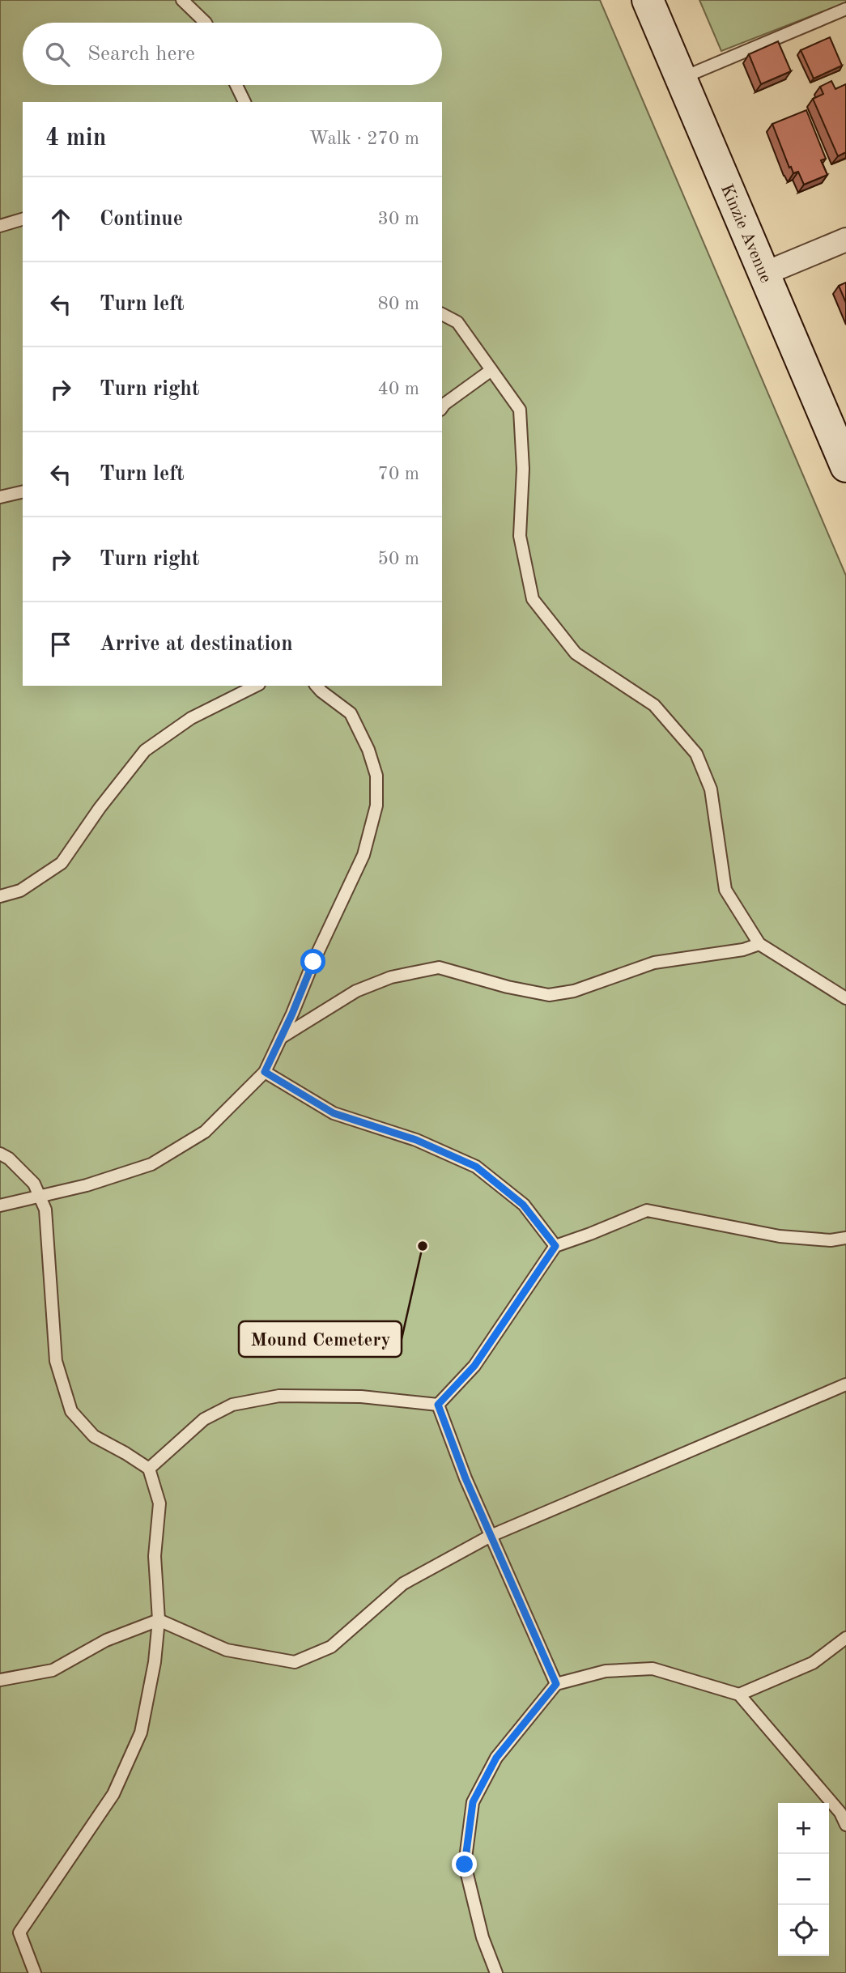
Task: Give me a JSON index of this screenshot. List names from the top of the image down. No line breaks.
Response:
{"streets":{"street":["Kinzie Avenue"]},"places":["Mound Cemetery"],"page":{"search":"Search here","heading":["4 min","Walk · 270 m"],"list":[["Continue","30 m"],["Turn left","80 m"],["Turn right","40 m"],["Turn left","70 m"],["Turn right","50 m"],"Arrive at destination"],"map_buttons":["+","−"]}}
